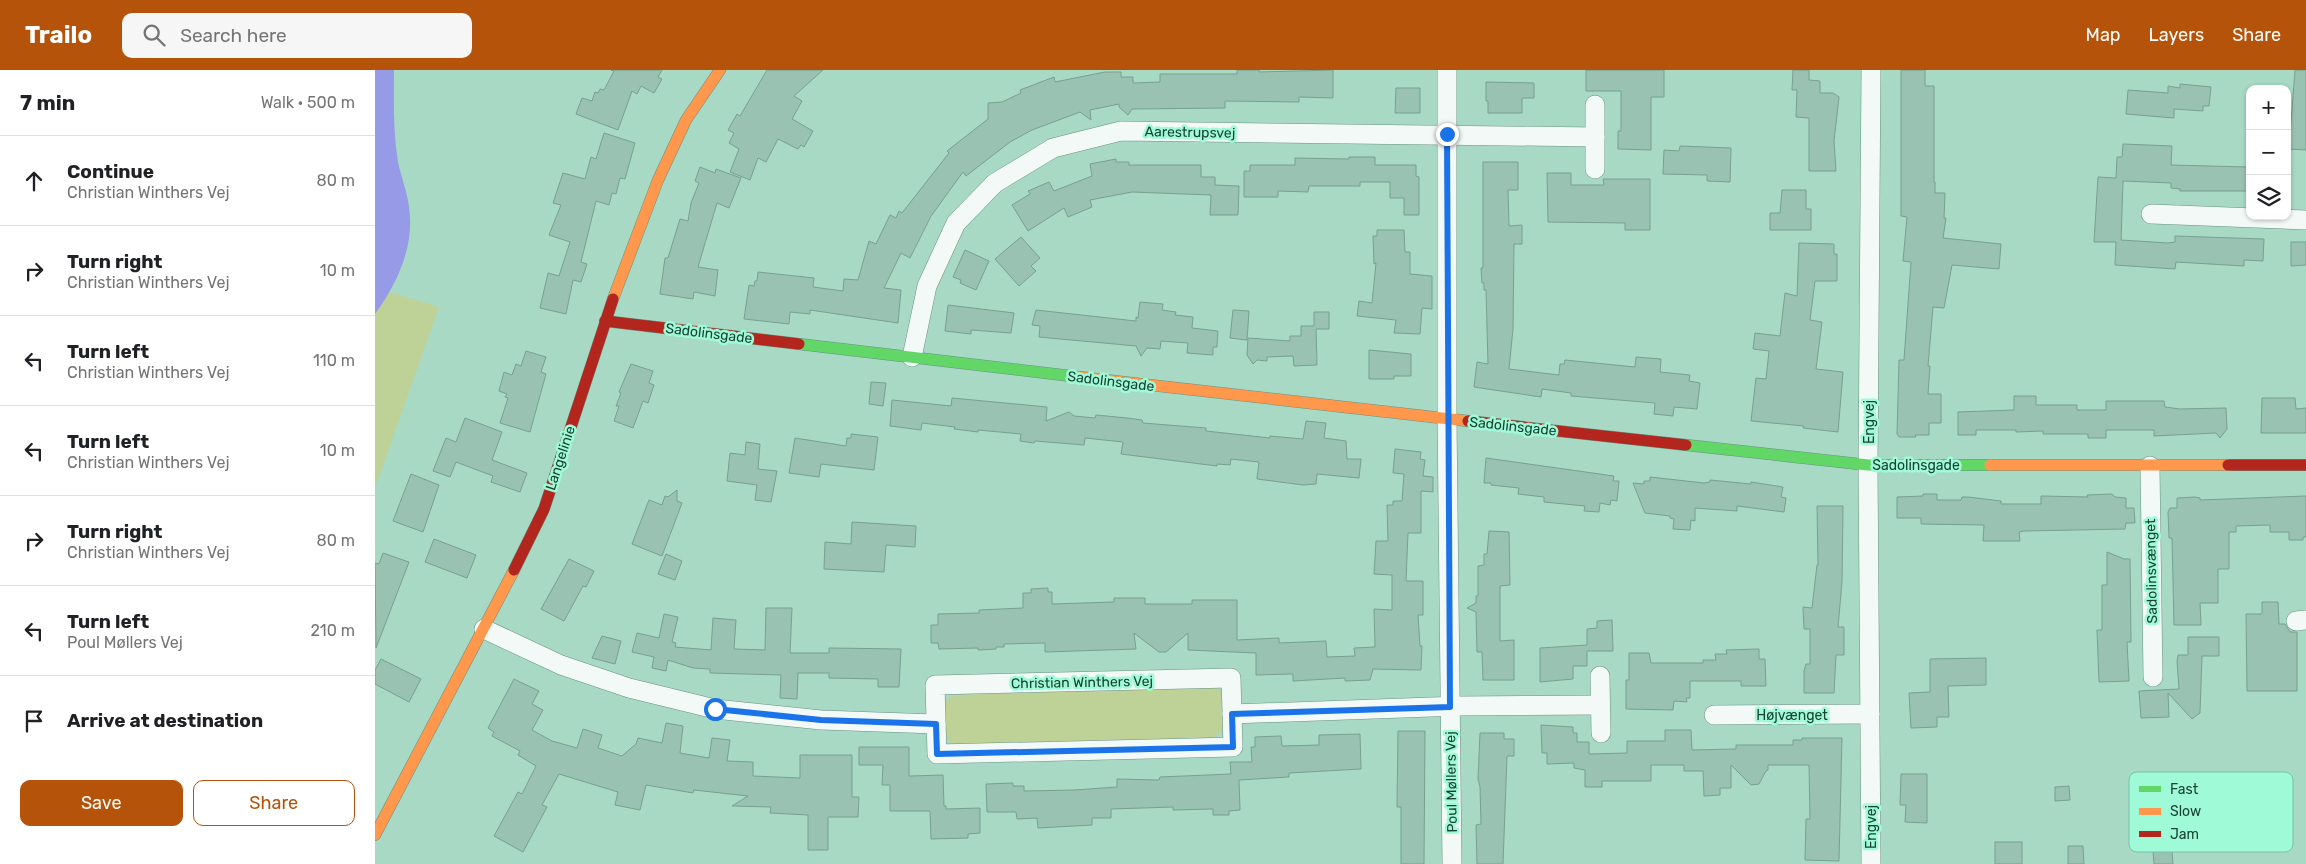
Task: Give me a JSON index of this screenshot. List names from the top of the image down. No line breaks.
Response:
{"streets":{"street":["Aarestrupsvej","Sadolinsgade","Engvej","Langelinie","Sadolinsvænget","Christian Winthers Vej","Højvænget","Poul Møllers Vej"]},"crossings":[["Aarestrupsvej","Sadolinsgade"],["Aarestrupsvej","Poul Møllers Vej"],["Sadolinsgade","Engvej"],["Sadolinsgade","Langelinie"],["Sadolinsgade","Sadolinsvænget"],["Sadolinsgade","Poul Møllers Vej"],["Engvej","Højvænget"]],"legend":["Fast","Slow","Jam"],"page":{"header":"Trailo","search":"Search here","nav":["Map","Layers","Share"],"heading":["7 min","Walk · 500 m"],"map_buttons":["+","−"],"list":[["Continue","Christian Winthers Vej","80 m"],["Turn right","Christian Winthers Vej","10 m"],["Turn left","Christian Winthers Vej","110 m"],["Turn left","Christian Winthers Vej","10 m"],["Turn right","Christian Winthers Vej","80 m"],["Turn left","Poul Møllers Vej","210 m"],"Arrive at destination"],"buttons":["Save","Share"]}}
